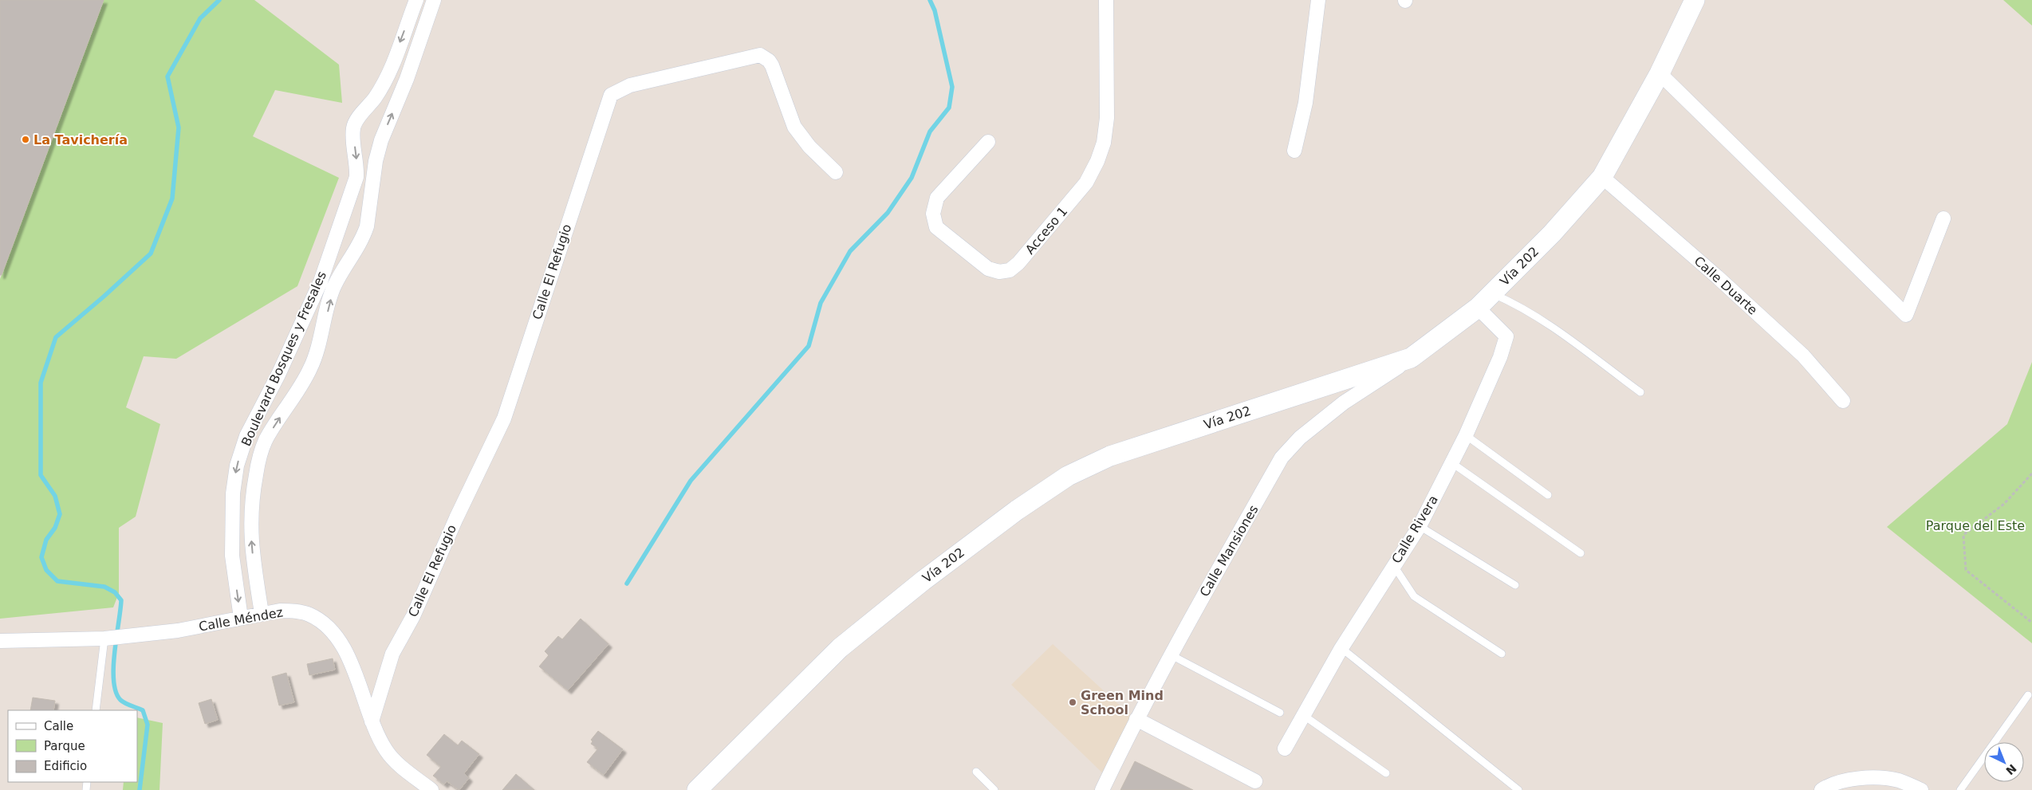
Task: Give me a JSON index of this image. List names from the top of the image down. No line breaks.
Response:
{"streets":{"main road":["Vía 202"],"street":["Acceso 1","Calle El Refugio","Calle Duarte","Boulevard Bosques y Fresales","Calle Rivera","Calle Mansiones","Calle Méndez"]},"crossings":[["Vía 202","Calle Duarte"],["Vía 202","Calle Rivera"],["Vía 202","Calle Mansiones"],["Calle El Refugio","Calle Méndez"],["Boulevard Bosques y Fresales","Calle Méndez"]],"parks":["Parque del Este"],"places":["La Tavichería","Green Mind School"],"legend":["Calle","Parque","Edificio"],"north":"bottom right"}
